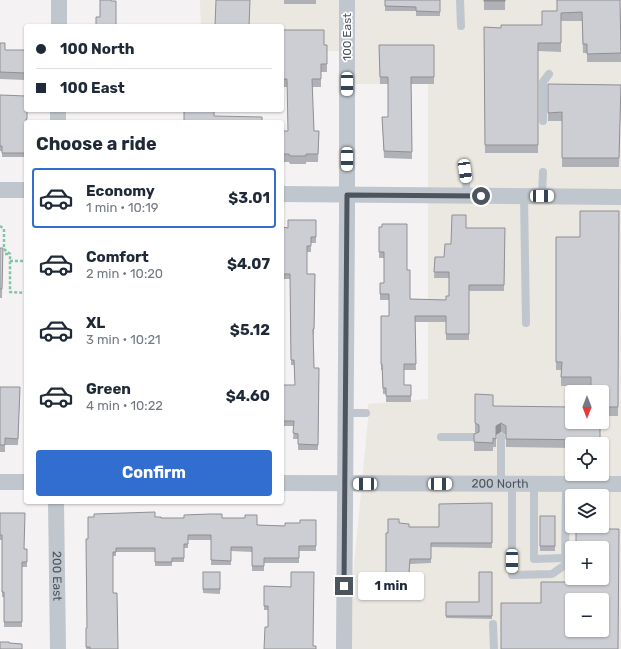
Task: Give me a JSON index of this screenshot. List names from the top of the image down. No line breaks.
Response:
{"streets":{"street":["100 East","200 North","200 East"]},"crossings":[["100 East","200 North"]],"north":"bottom","page":{"banner":["100 North","100 East"],"heading":"Choose a ride","list":[{"name":"Economy","note":"1 min · 10:19","value":"$3.01"},{"name":"Comfort","note":"2 min · 10:20","value":"$4.07"},{"name":"XL","note":"3 min · 10:21","value":"$5.12"},{"name":"Green","note":"4 min · 10:22","value":"$4.60"}],"map_buttons":["+","−"],"buttons":"Confirm","bubble":"1 min"}}
